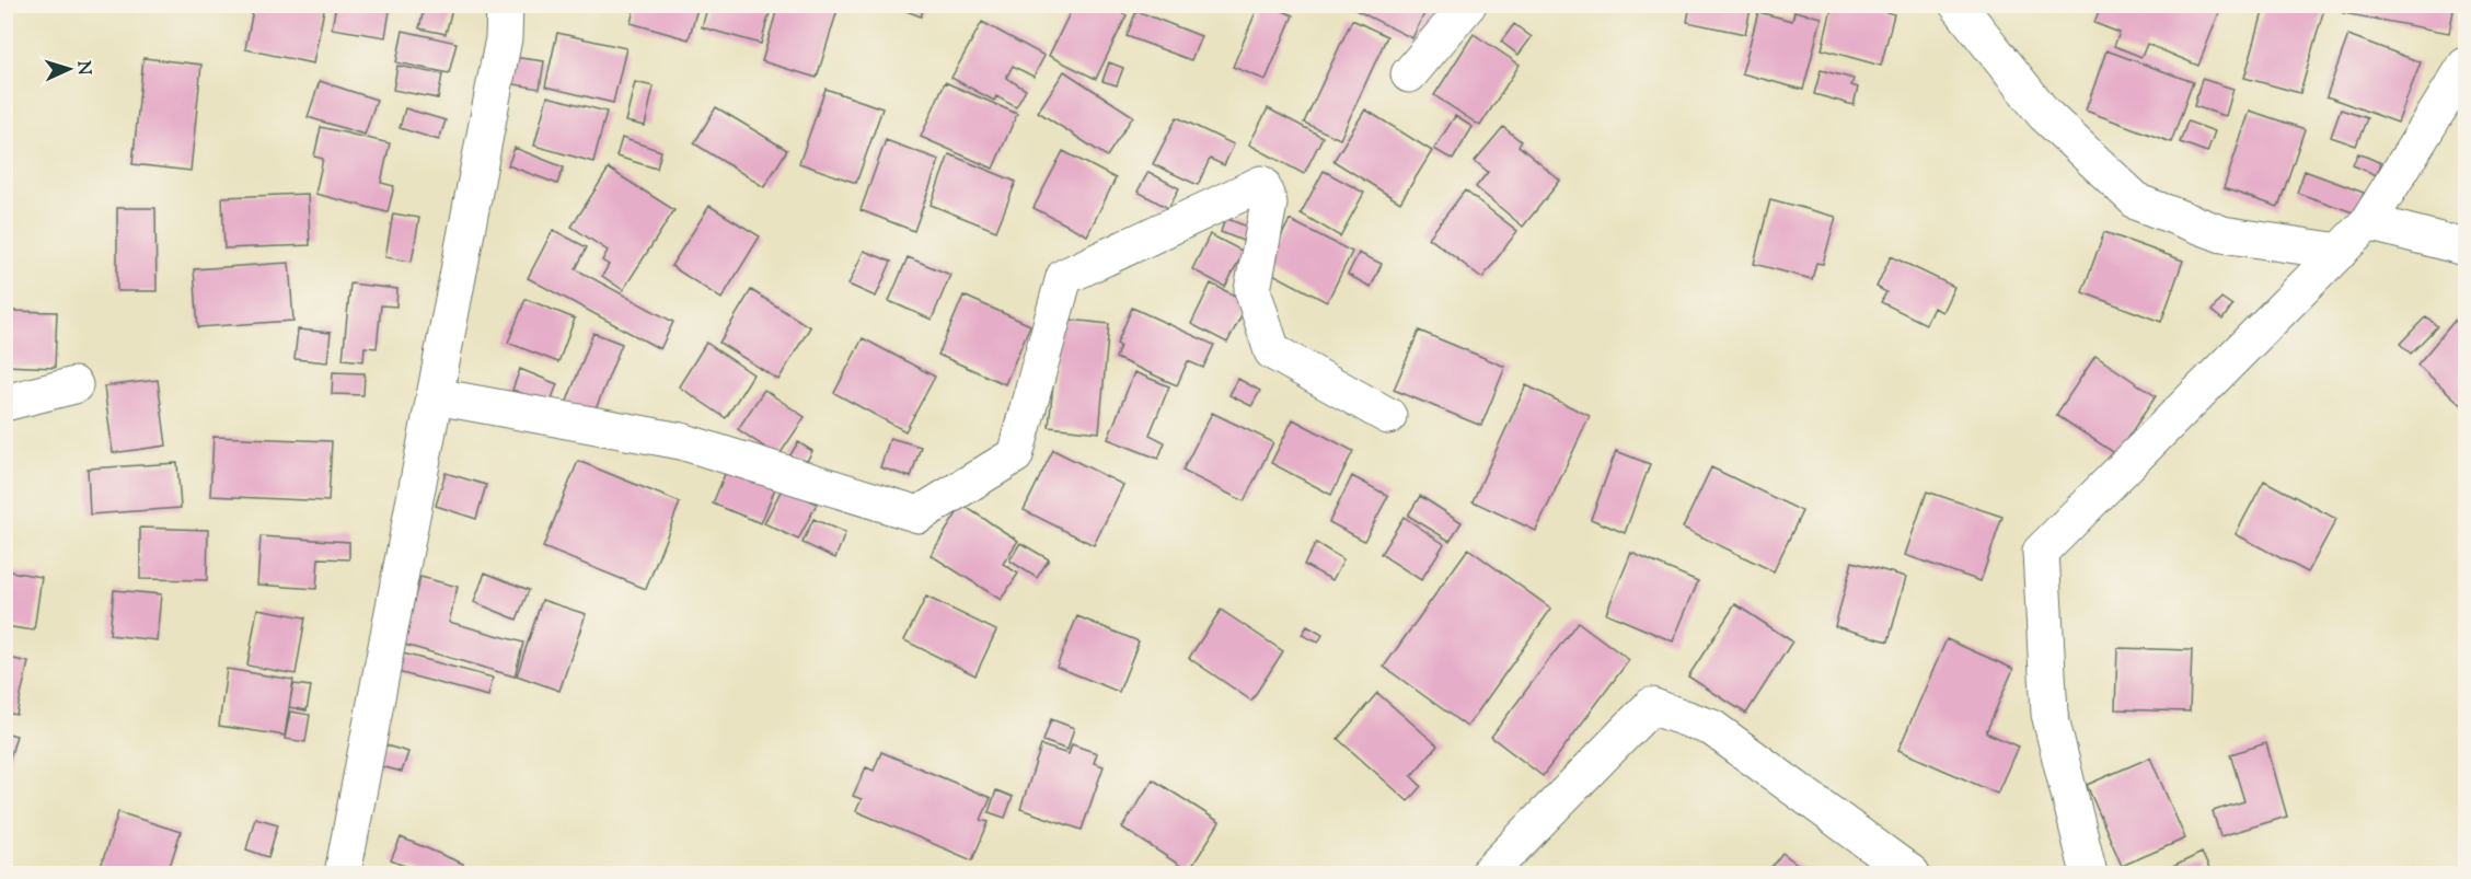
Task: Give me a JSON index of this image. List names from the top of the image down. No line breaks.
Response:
{"north":"right"}
